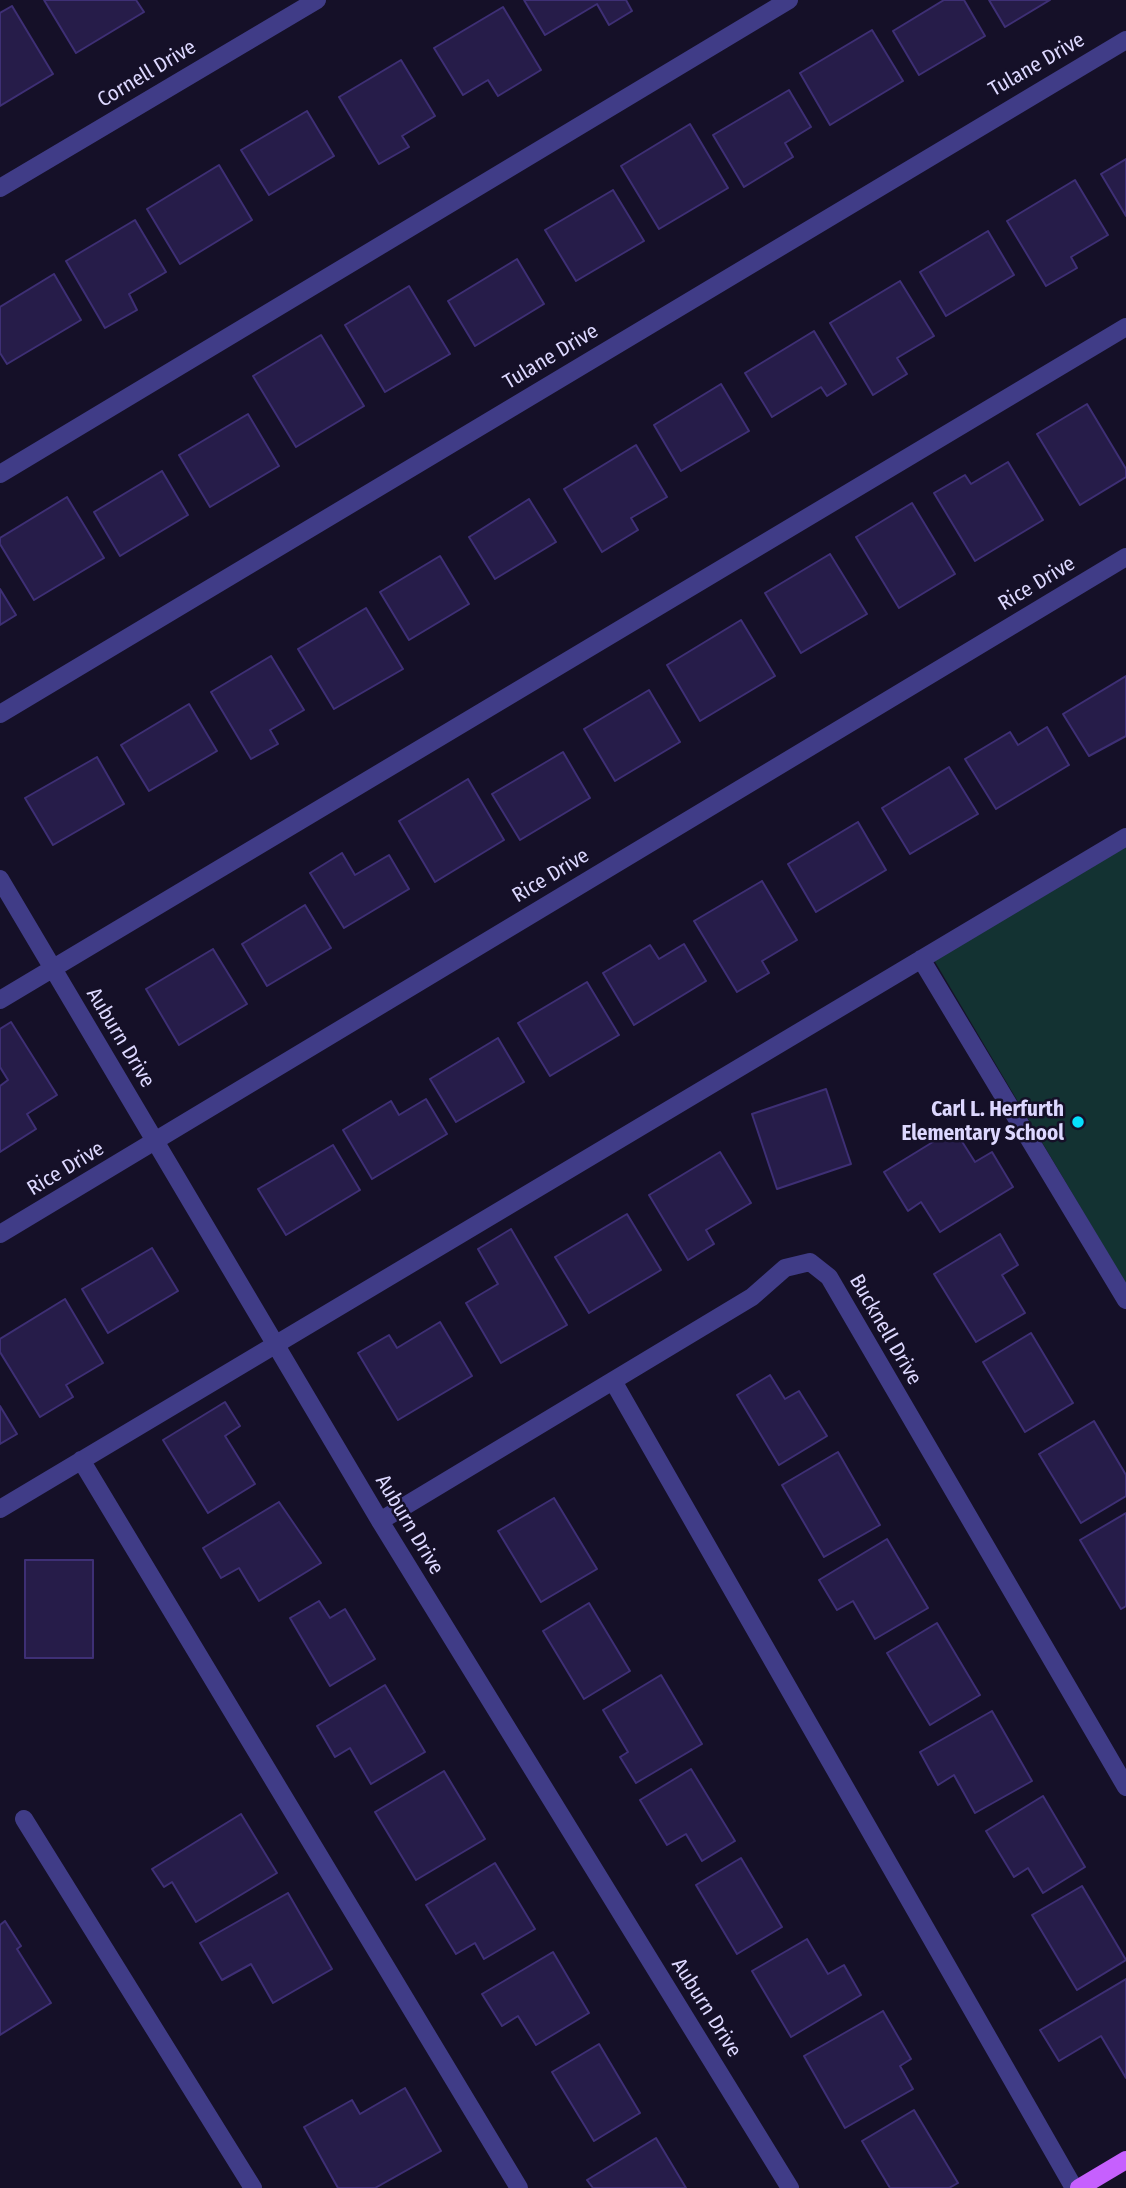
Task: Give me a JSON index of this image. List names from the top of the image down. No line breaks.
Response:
{"streets":{"street":["Tulane Drive","Cornell Drive","Rice Drive","Auburn Drive","Bucknell Drive"]},"crossings":[["Rice Drive","Auburn Drive"],["Auburn Drive","Bucknell Drive"]],"places":["Carl L. Herfurth Elementary School"]}
